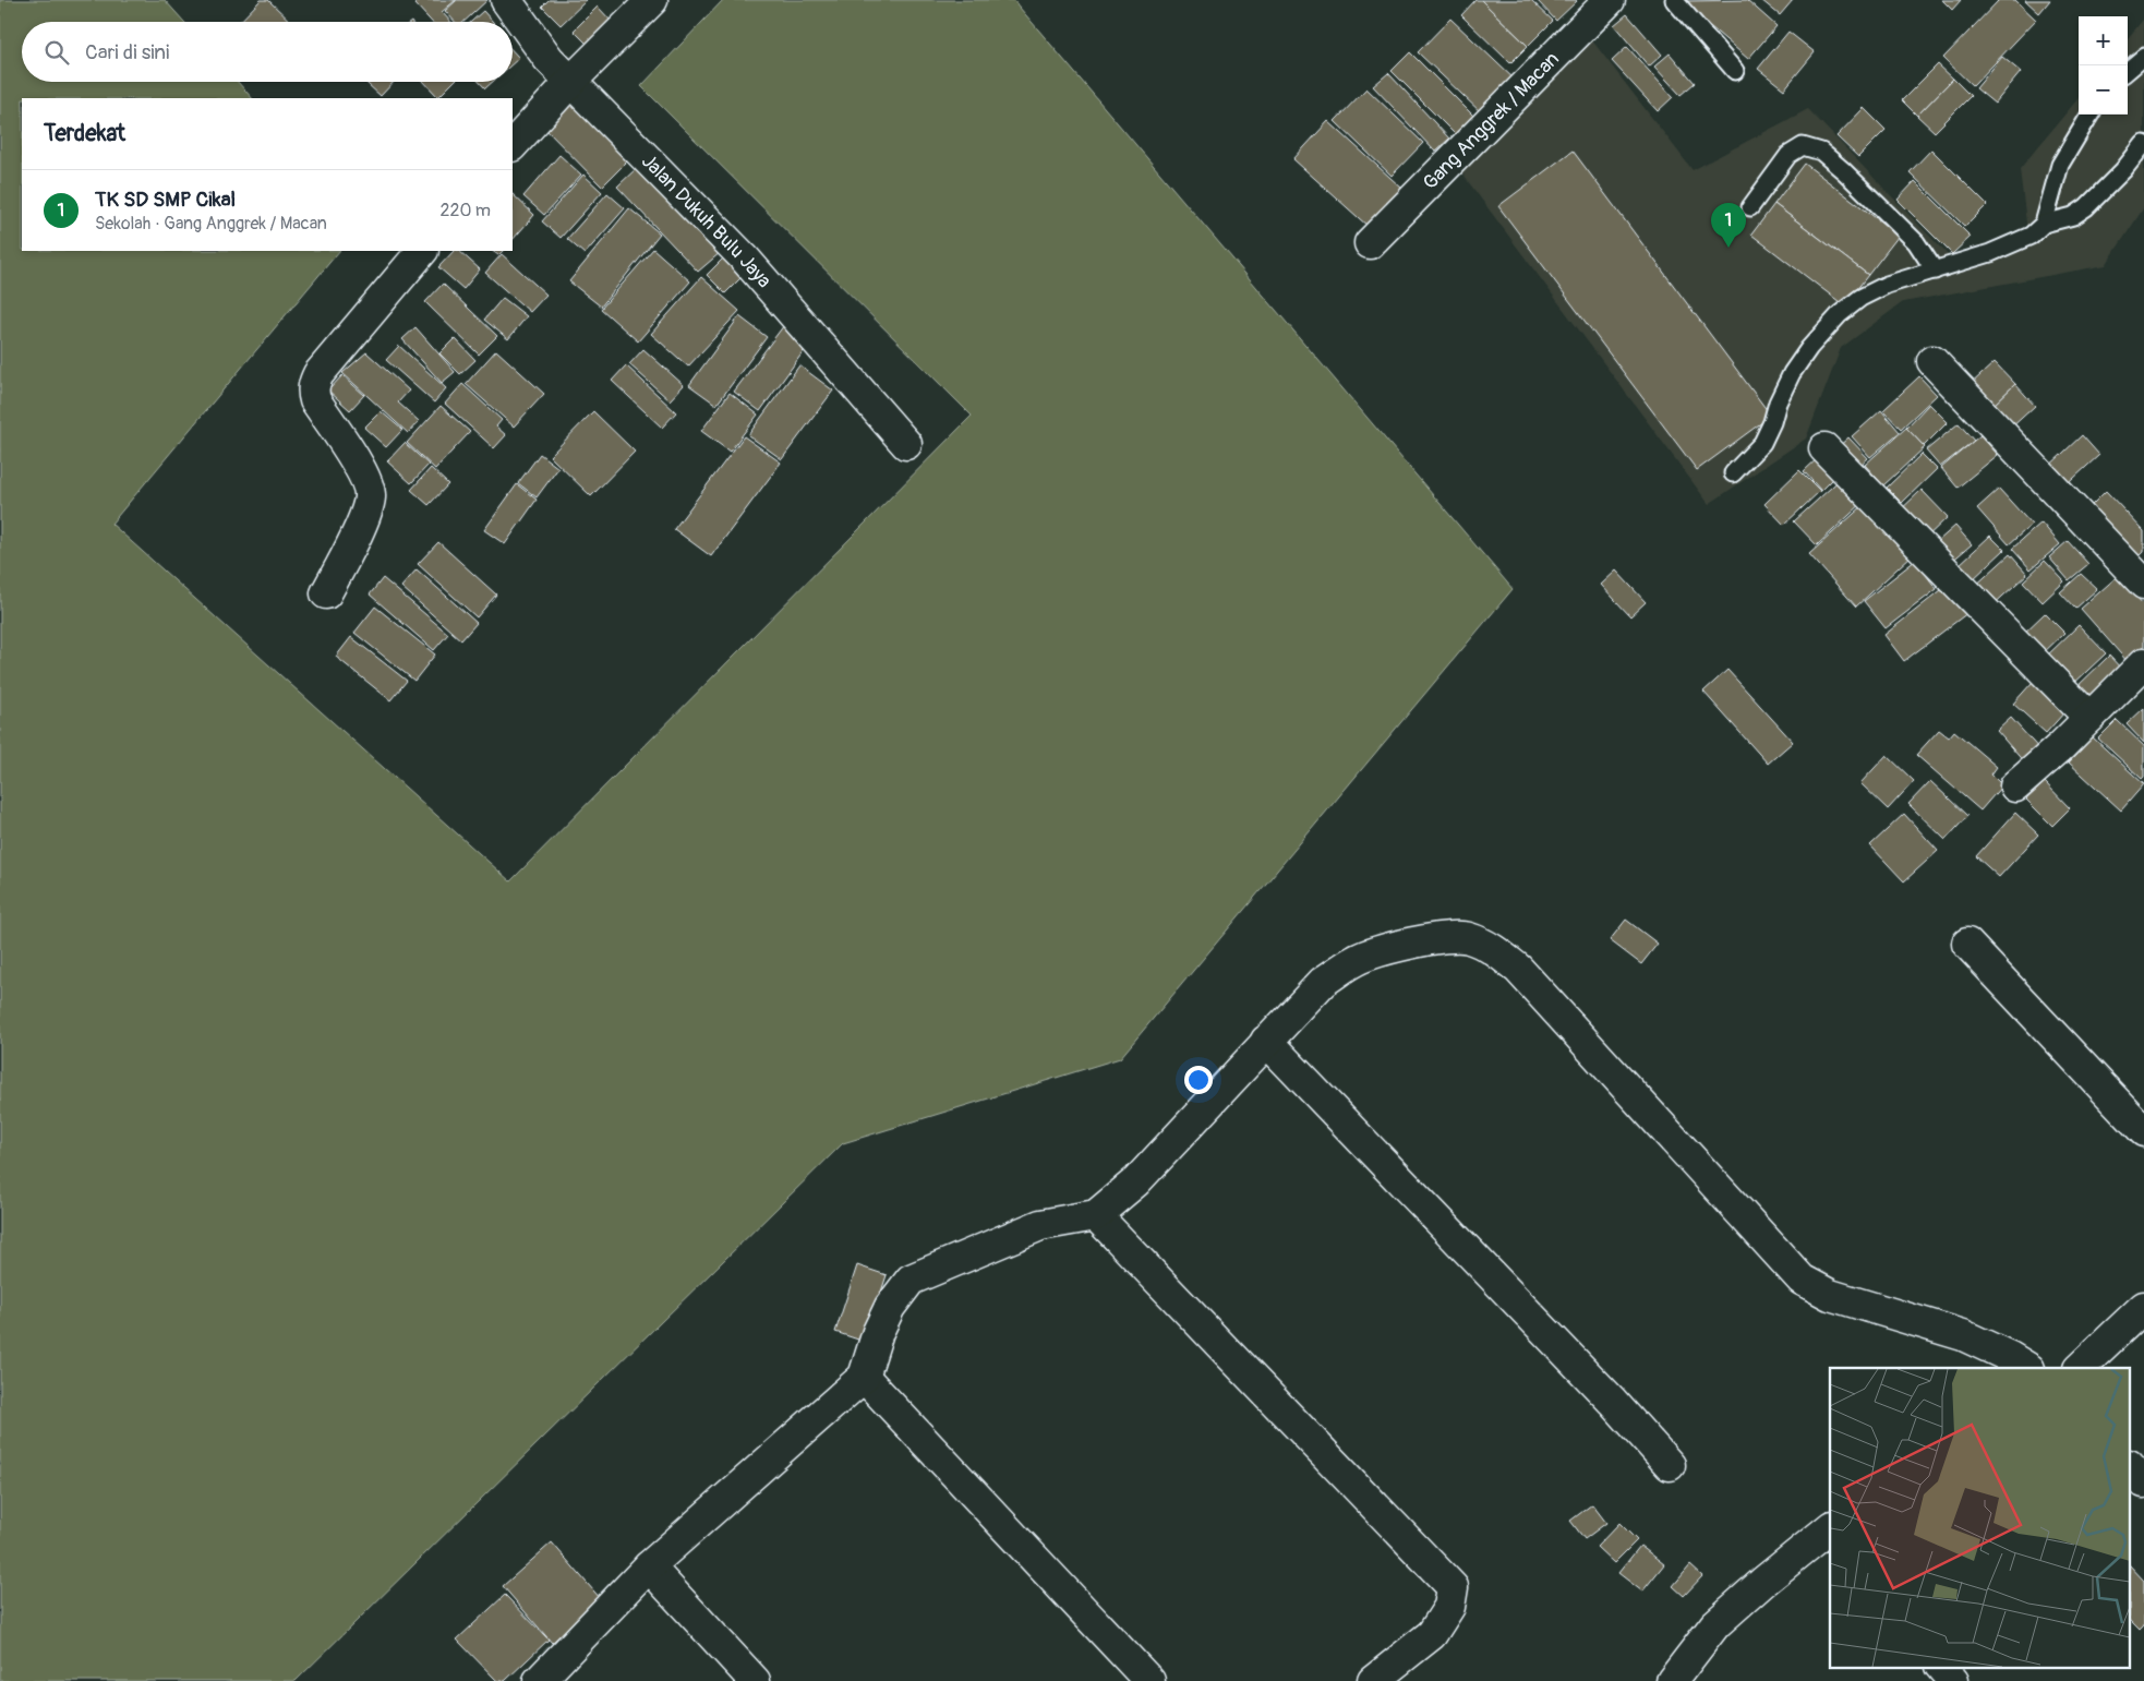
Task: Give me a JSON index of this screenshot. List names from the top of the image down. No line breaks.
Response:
{"streets":{"street":["Gang Anggrek / Macan","Jalan Dukuh Bulu Jaya"]},"page":{"map_buttons":["+","−"],"search":"Cari di sini","heading":"Terdekat","list":[{"mark":"1","name":"TK SD SMP Cikal","note":"Sekolah · Gang Anggrek / Macan","value":"220 m"}],"pins":"1"}}
